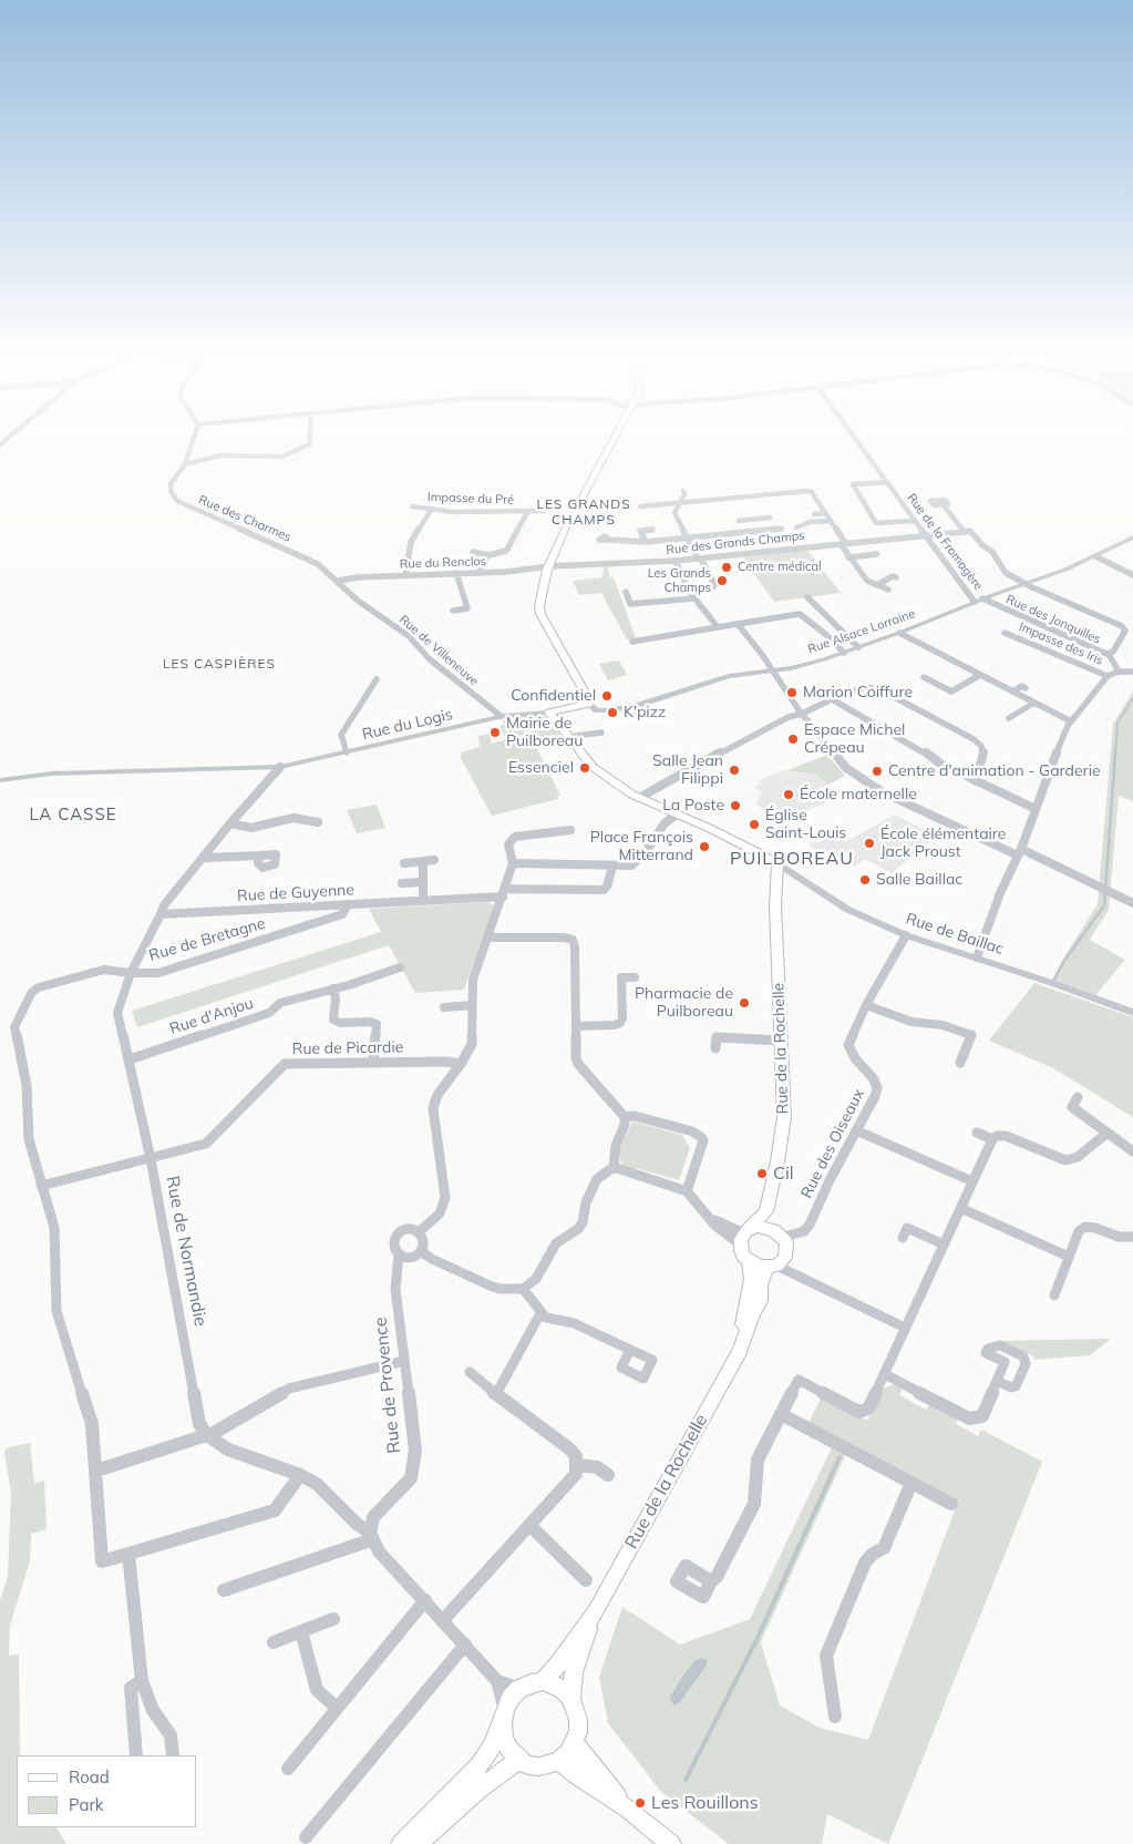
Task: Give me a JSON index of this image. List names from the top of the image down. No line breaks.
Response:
{"streets":{"main road":["Rue de la Rochelle"],"street":["Impasse du Pré","Rue des Charmes","Rue de la Fromagère","Rue des Grands Champs","Rue du Renclos","Rue des Jonquilles","Rue Alsace Lorraine","Impasse des Iris","Rue de Villeneuve","Rue du Logis","Rue de Guyenne","Rue de Baillac","Rue de Bretagne","Rue d'Anjou","Rue de Picardie","Rue des Oiseaux","Rue de Normandie","Rue de Provence"]},"crossings":[["Rue des Charmes","Rue du Renclos"],["Rue des Charmes","Rue de Villeneuve"],["Rue de la Fromagère","Rue des Grands Champs"],["Rue de la Fromagère","Rue des Jonquilles"],["Rue de la Fromagère","Rue Alsace Lorraine"],["Rue des Grands Champs","Rue du Renclos"],["Rue du Renclos","Rue de Villeneuve"],["Rue des Jonquilles","Rue Alsace Lorraine"],["Rue de Villeneuve","Rue du Logis"],["Rue de Guyenne","Rue de Bretagne"],["Rue de Guyenne","Rue de Normandie"],["Rue de Baillac","Rue de la Rochelle"],["Rue de Baillac","Rue des Oiseaux"],["Rue de Bretagne","Rue de Picardie"],["Rue de Bretagne","Rue de Normandie"],["Rue d'Anjou","Rue de Normandie"],["Rue de Picardie","Rue de Normandie"],["Rue de la Rochelle","Rue des Oiseaux"]],"districts":["LES GRANDS CHAMPS","LES CASPIÈRES","LA CASSE","PUILBOREAU"],"places":["Centre médical","Les Grands Champs","Marion Coiffure","Confidentiel","K'pizz","Mairie de Puilboreau","Espace Michel Crépeau","Essenciel","Salle Jean Filippi","Centre d'animation - Garderie","École maternelle","La Poste","Église Saint-Louis","École élémentaire Jack Proust","Place François Mitterrand","Salle Baillac","Pharmacie de Puilboreau","Cil","Les Rouillons"],"legend":["Road","Park"]}
